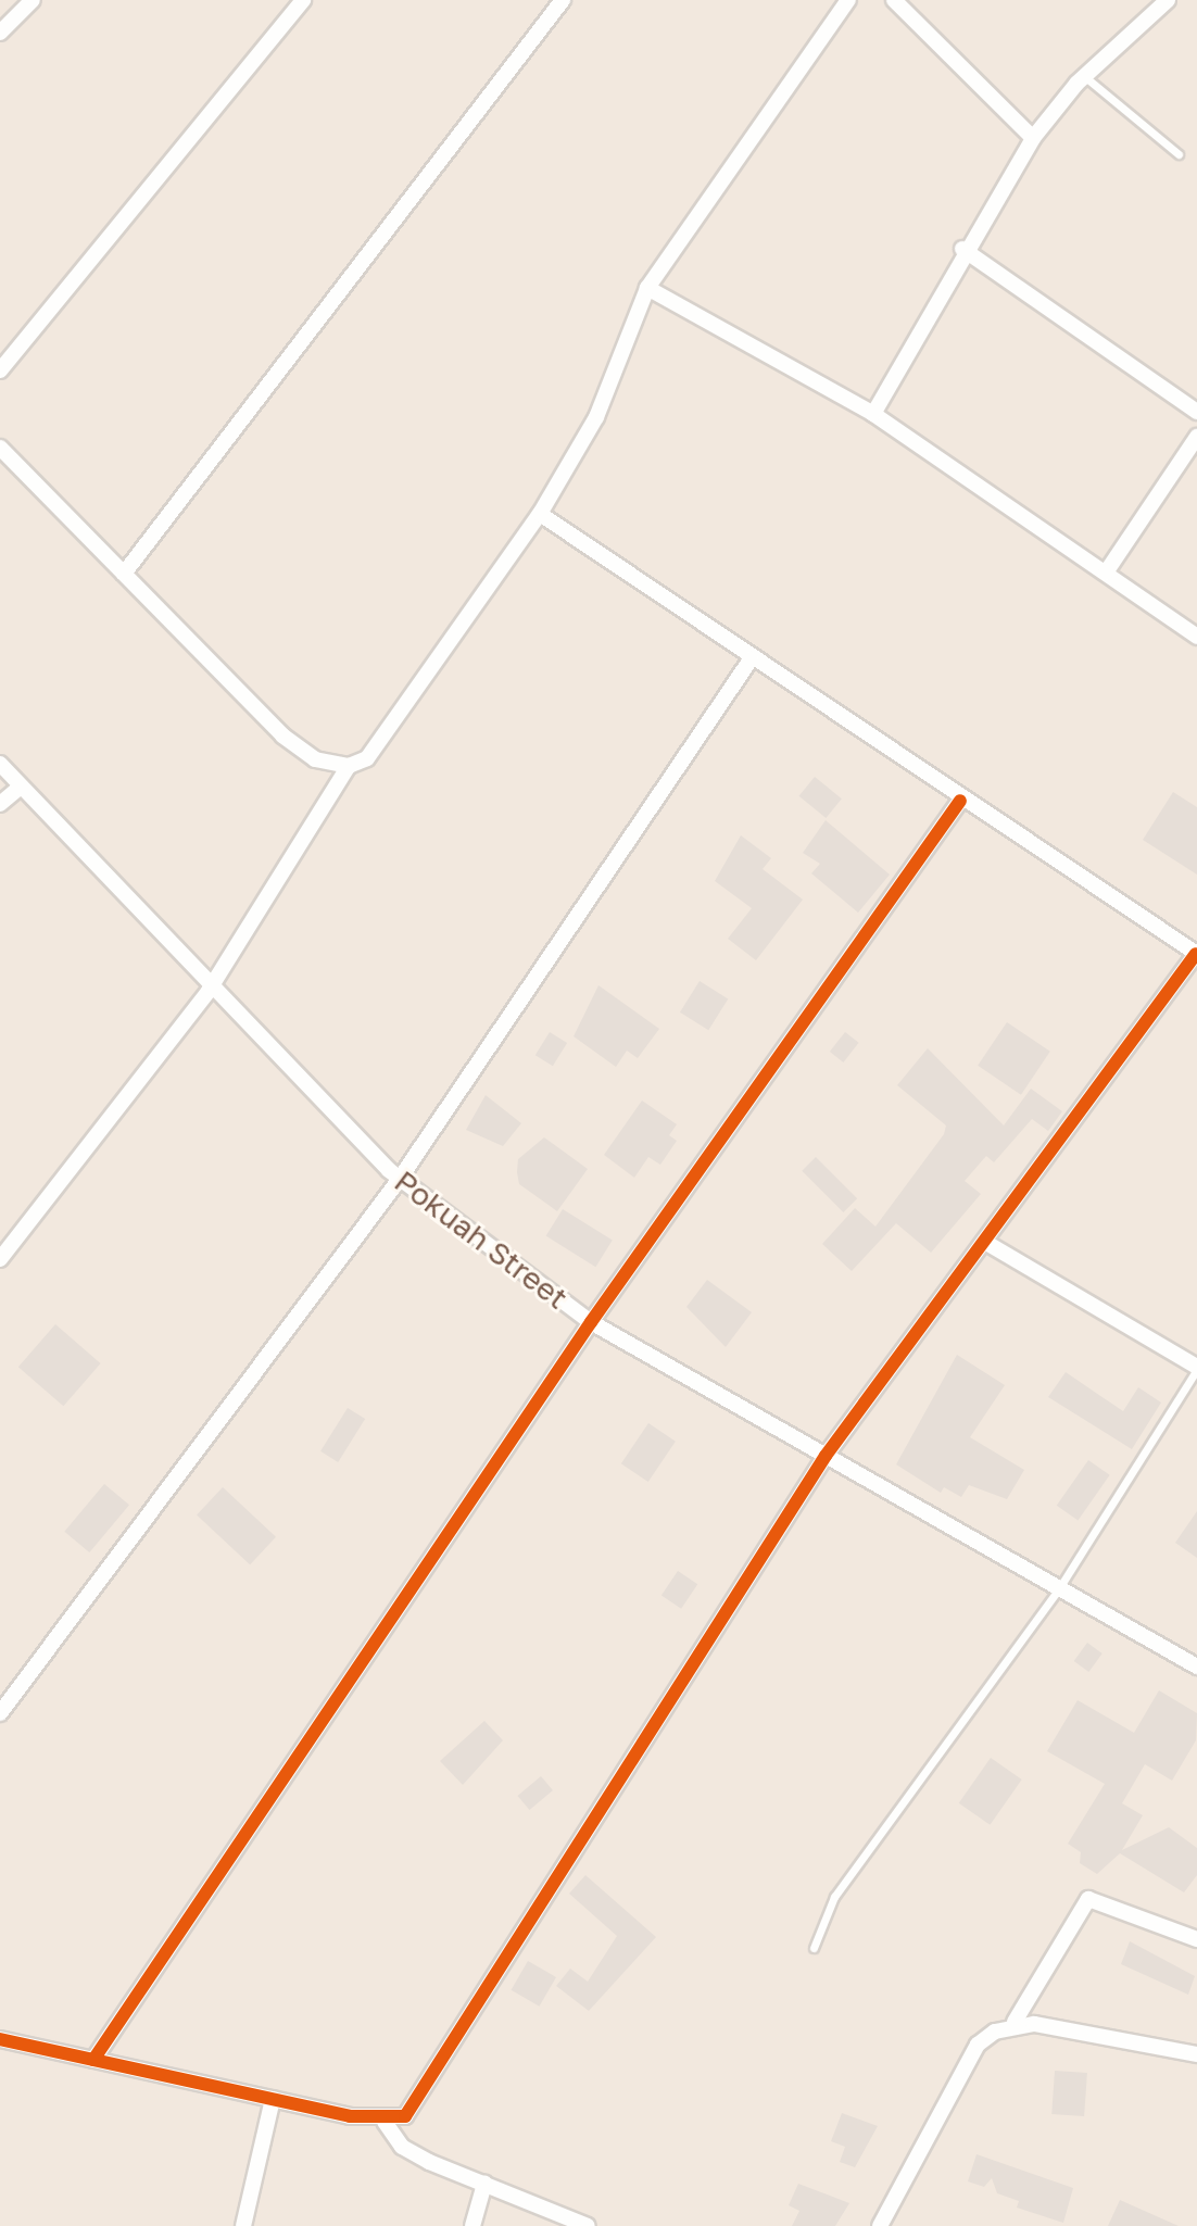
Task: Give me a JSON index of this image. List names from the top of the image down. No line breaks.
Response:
{"streets":{"street":["Pokuah Street"]}}
